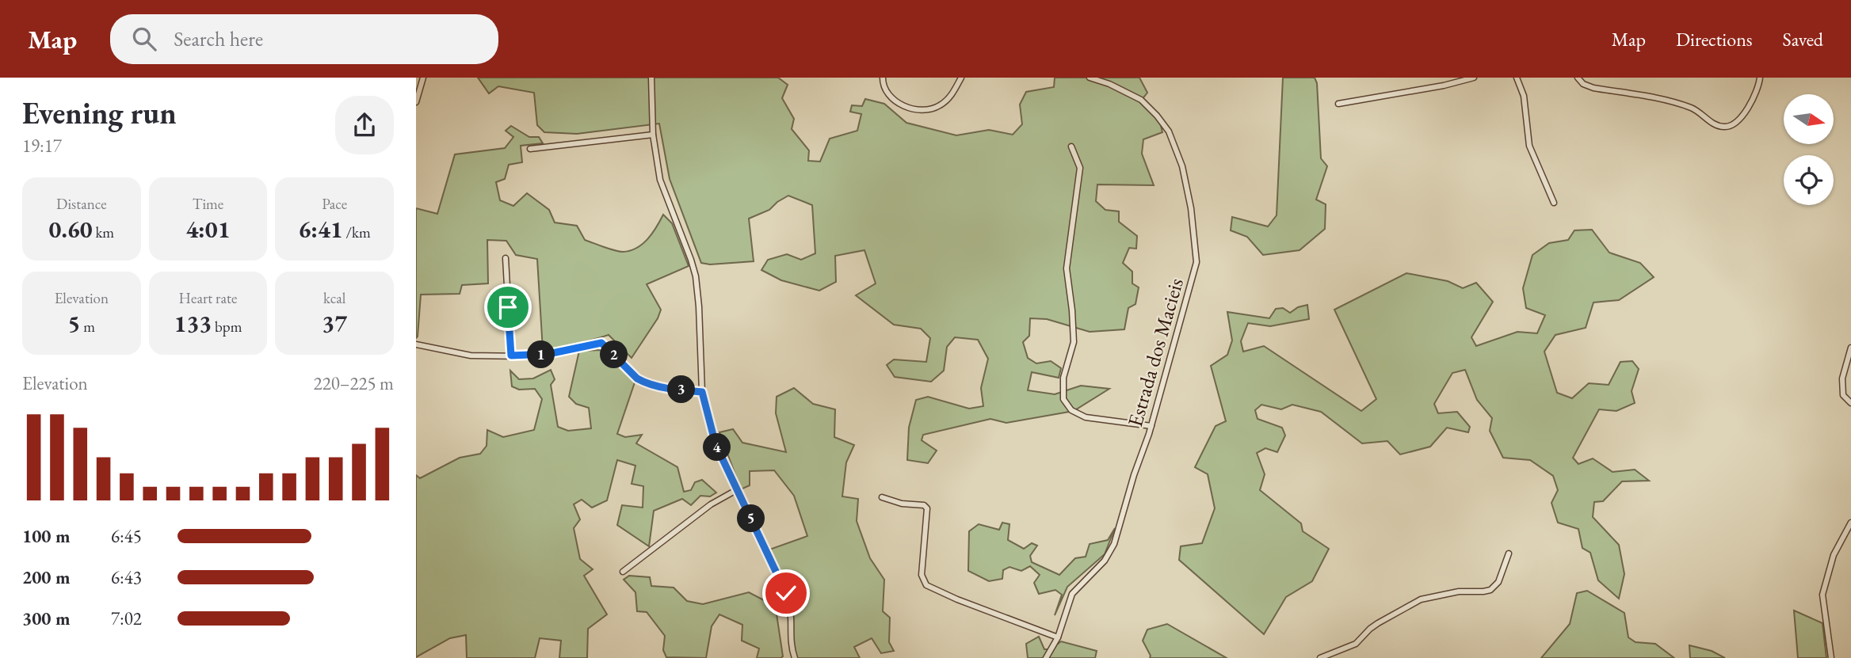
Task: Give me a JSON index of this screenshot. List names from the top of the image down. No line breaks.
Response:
{"streets":{"street":["Estrada dos Macieis"]},"north":"right","page":{"header":"Map","search":"Search here","nav":["Map","Directions","Saved"],"heading":["Evening run","19:17"],"stats":[["Distance","0.60 km"],["Time","4:01"],["Pace","6:41 /km"],["Elevation","5 m"],["Heart rate","133 bpm"],["kcal","37"]],"pins":["1","2","3","4","5"],"chart":["Elevation","220–225 m"],"list":[{"name":"100 m","note":"6:45"},{"name":"200 m","note":"6:43"},{"name":"300 m","note":"7:02"}]}}
